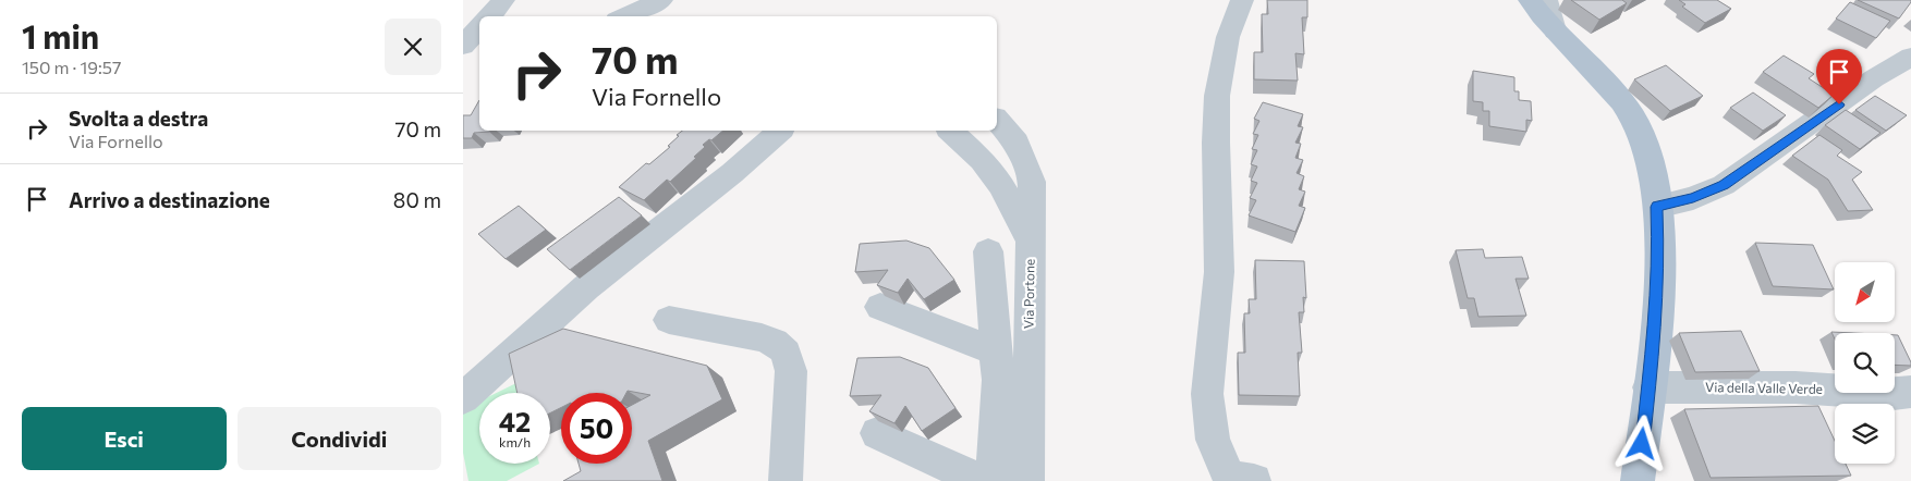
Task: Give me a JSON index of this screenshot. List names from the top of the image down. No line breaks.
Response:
{"streets":{"street":["Via Portone","Via della Valle Verde"]},"north":"bottom left","page":{"heading":["1 min","150 m · 19:57"],"turn":["70 m","Via Fornello"],"list":[{"name":"Svolta a destra","note":"Via Fornello","value":"70 m"},{"name":"Arrivo a destinazione","value":"80 m"}],"speed":"42 km/h","limit":"50","buttons":["Esci","Condividi"]}}
